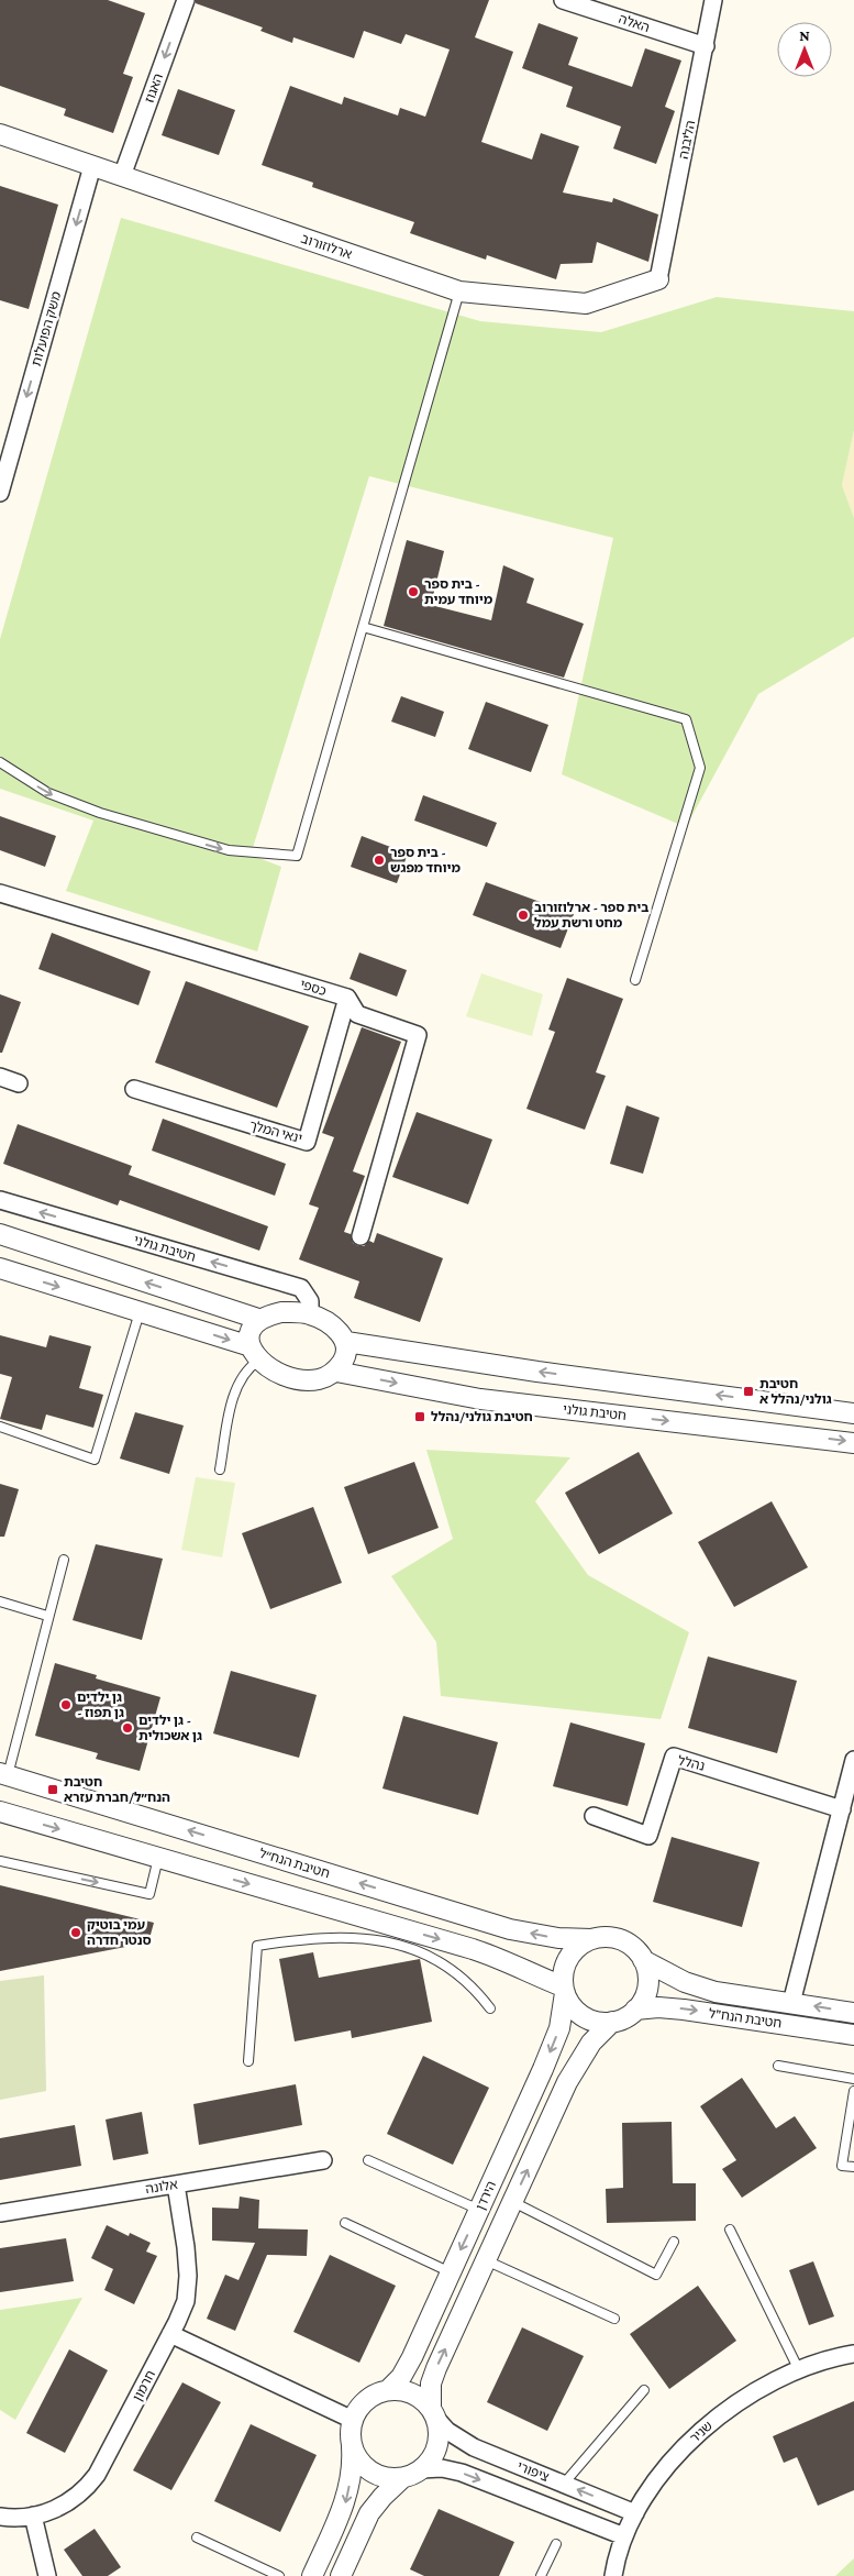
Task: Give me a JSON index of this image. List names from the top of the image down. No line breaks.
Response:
{"streets":{"street":["האלה","האגוז","הליבנה","ארלוזורוב","משק הפועלות","כספי","ינאי המלך","חטיבת גולני","נהלל","חטיבת הנח״ל","חטיבת הנח\"ל","אלונה","הירדן","חרמון","שניר","ציפורי"]},"crossings":[["האלה","הליבנה"],["האגוז","ארלוזורוב"],["הליבנה","ארלוזורוב"],["ארלוזורוב","משק הפועלות"],["כספי","ינאי המלך"],["חטיבת הנח״ל","חטיבת הנח\"ל"],["חטיבת הנח״ל","הירדן"],["חטיבת הנח\"ל","הירדן"],["אלונה","חרמון"],["הירדן","ציפורי"],["שניר","ציפורי"]],"one_way":["האגוז","משק הפועלות"],"places":{"other":["בית ספר - מיוחד עמית","בית ספר - מיוחד מפגש","בית ספר - ארלוזורוב מחט ורשת עמל","גן ילדים - גן תפוז","גן ילדים - גן אשכולית","עמי בוטיק סנטר חדרה"],"transit":["חטיבת גולני/נהלל א","חטיבת גולני/נהלל","חטיבת הנח״ל/חברת עזרא"]},"north":"top"}
